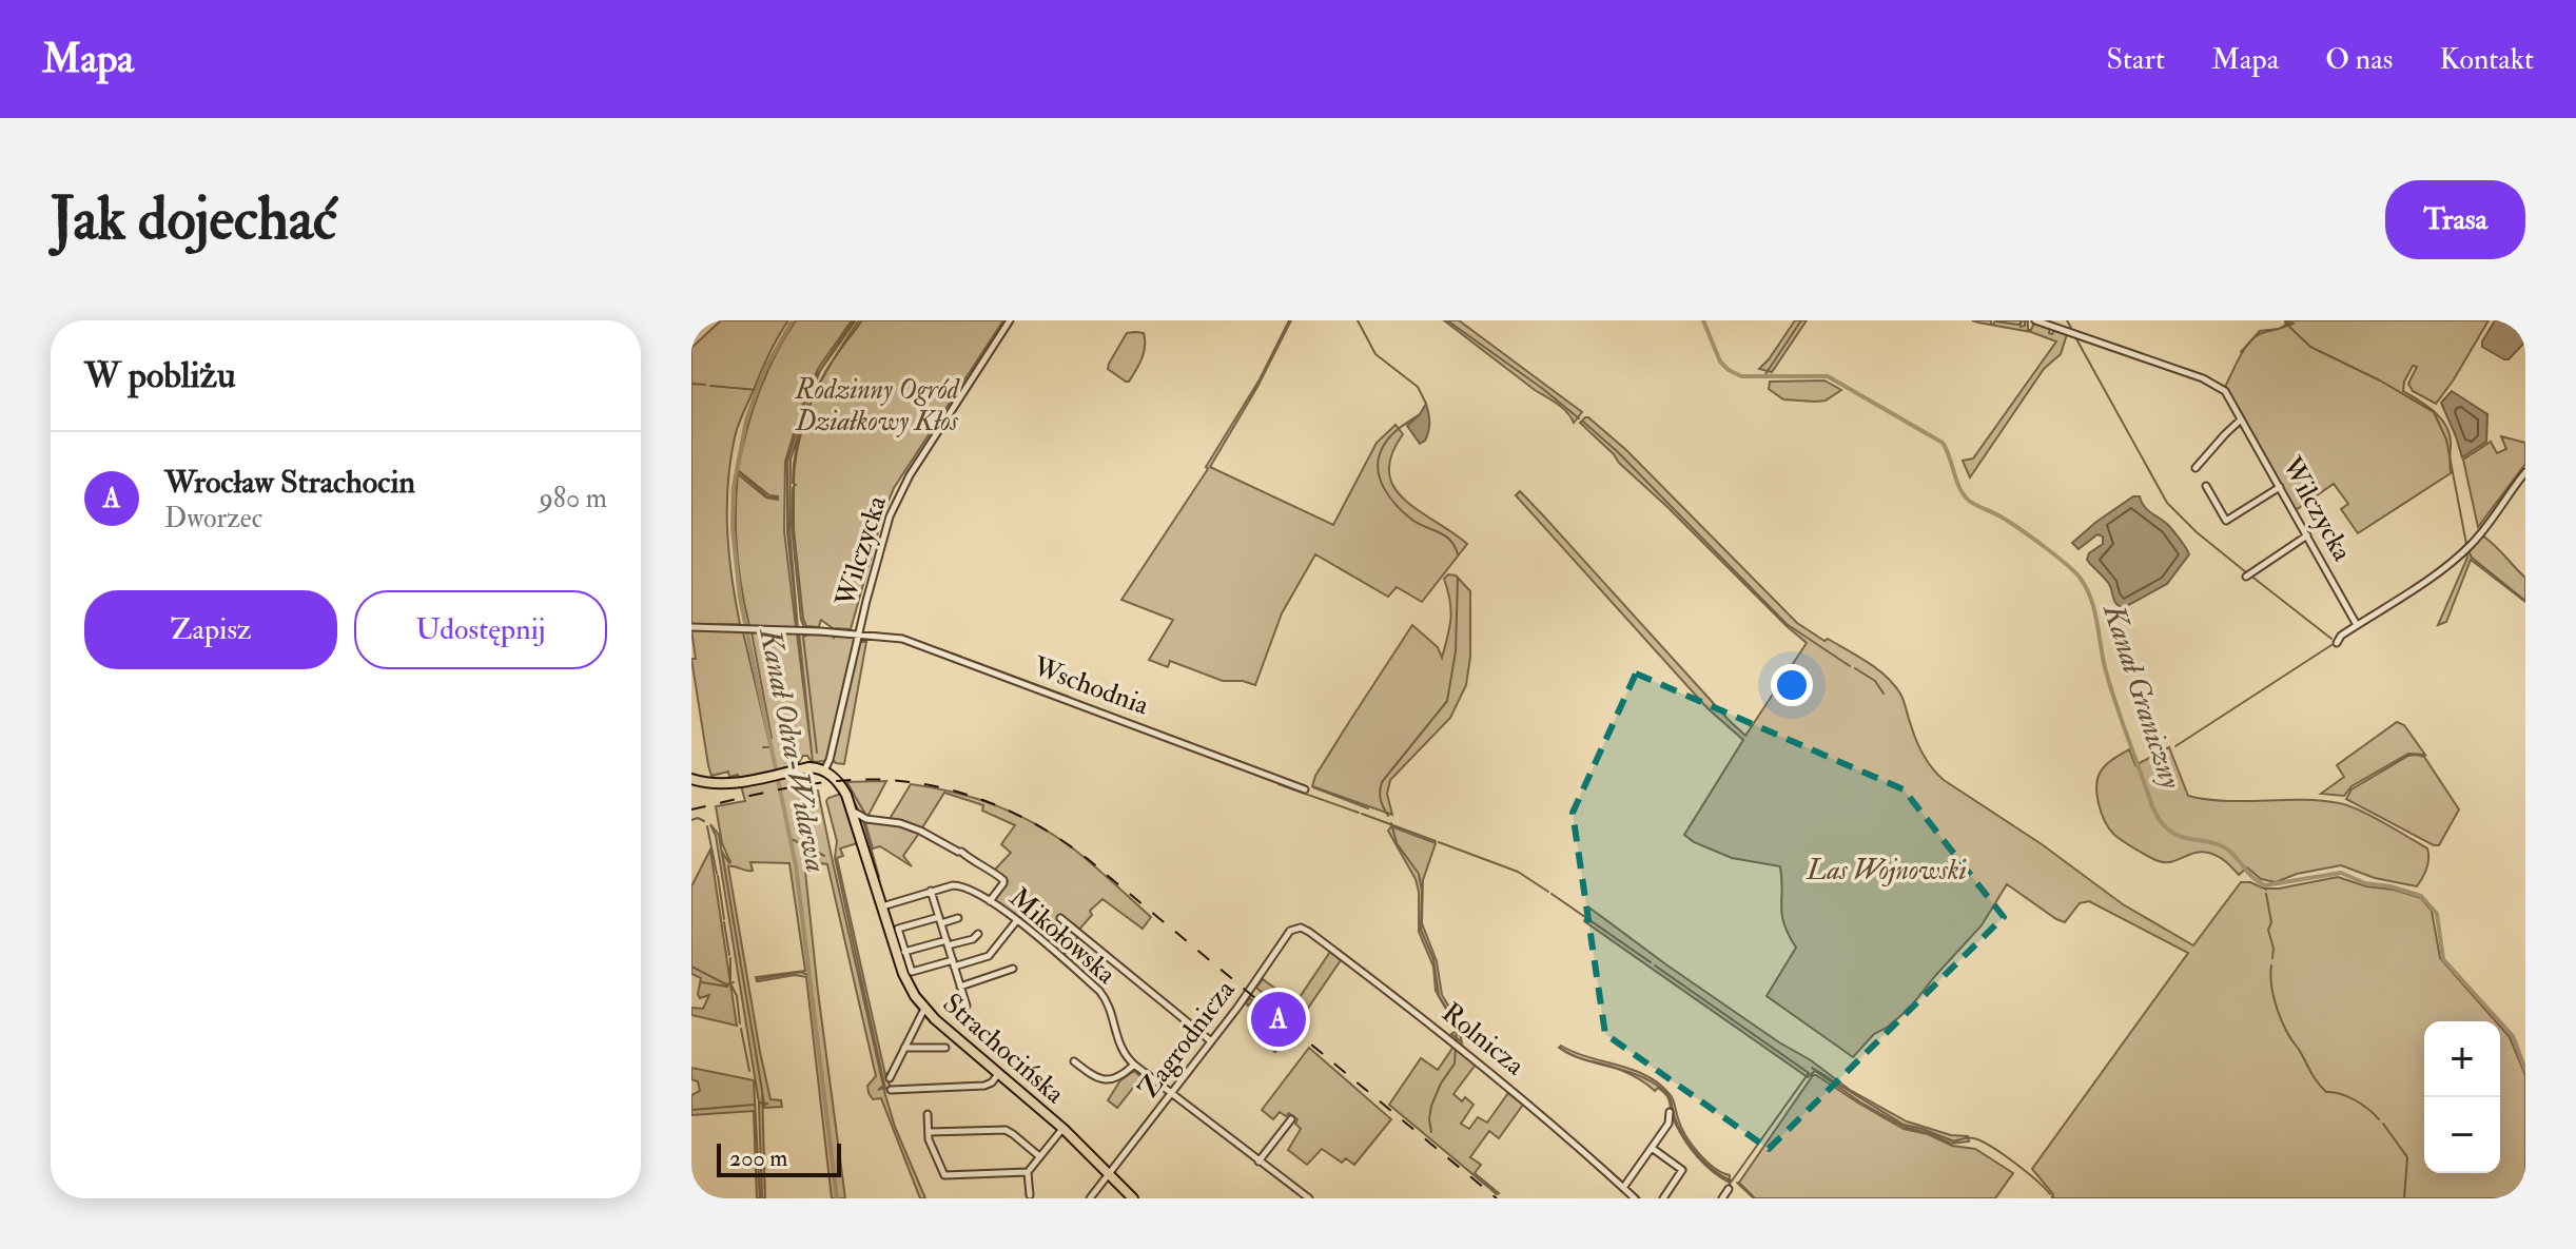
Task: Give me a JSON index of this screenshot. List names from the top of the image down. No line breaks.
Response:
{"streets":{"main road":["Strachocińska"],"street":["Wilczycka","Wschodnia","Mikołowska","Zagrodnicza","Rolnicza"]},"crossings":[["Wilczycka","Wschodnia"],["Wilczycka","Strachocińska"],["Mikołowska","Zagrodnicza"],["Mikołowska","Strachocińska"],["Zagrodnicza","Rolnicza"],["Zagrodnicza","Strachocińska"]],"water":["Kanał Graniczny","Kanał Odra-Widawa"],"parks":["Rodzinny Ogród Działkowy Kłos","Las Wojnowski"],"scale_bar":"200 m","page":{"header":"Mapa","nav":["Start","Mapa","O nas","Kontakt"],"buttons":["Trasa",["Zapisz","Udostępnij"]],"title":"Jak dojechać","heading":"W pobliżu","list":[{"mark":"A","name":"Wrocław Strachocin","note":"Dworzec","value":"980 m"}],"pins":"A","map_buttons":["+","−"],"scale":"200 m"}}
